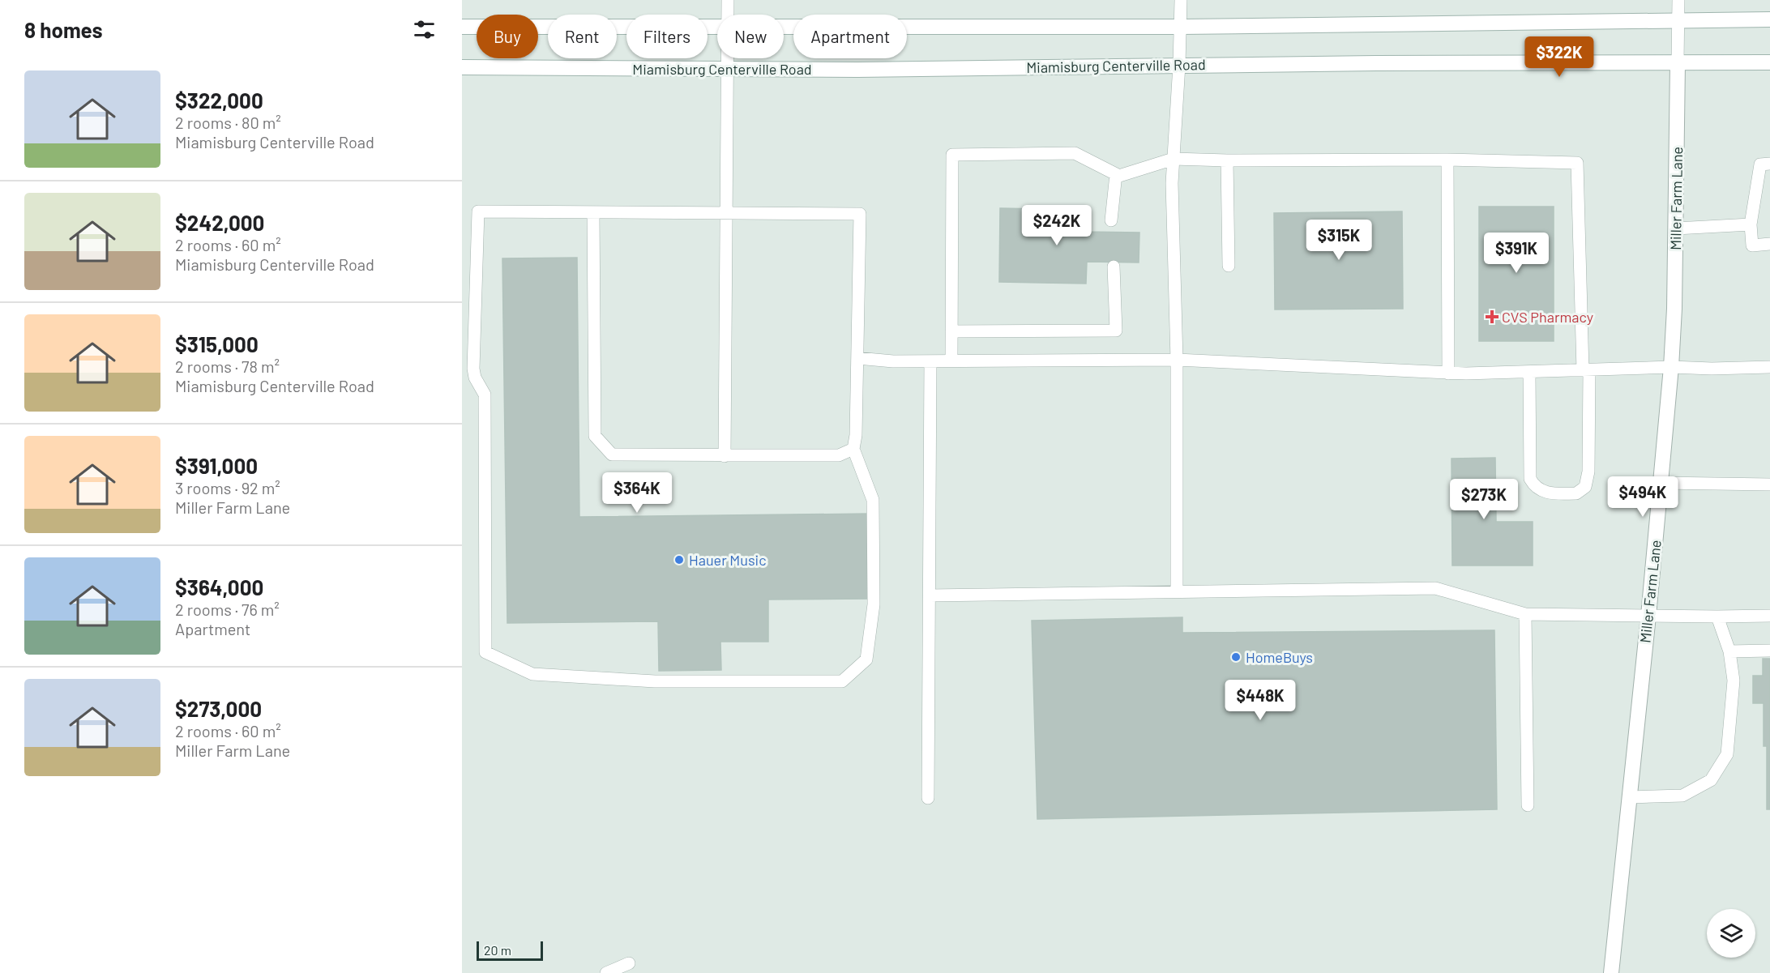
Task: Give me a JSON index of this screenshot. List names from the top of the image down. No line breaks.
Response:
{"streets":{"main road":["Miamisburg Centerville Road","Miller Farm Lane"]},"crossings":[["Miamisburg Centerville Road","Miller Farm Lane"]],"places":{"health":["CVS Pharmacy"],"other":["Hauer Music","HomeBuys"]},"scale_bar":"20 m","page":{"heading":"8 homes","chip":["Buy","Rent","Filters","New","Apartment"],"price":["$322K","$242K","$315K","$391K","$364K","$494K","$273K","$448K"],"list":[{"name":"$322,000","note":"2 rooms · 80 m² · Miamisburg Centerville Road"},{"name":"$242,000","note":"2 rooms · 60 m² · Miamisburg Centerville Road"},{"name":"$315,000","note":"2 rooms · 78 m² · Miamisburg Centerville Road"},{"name":"$391,000","note":"3 rooms · 92 m² · Miller Farm Lane"},{"name":"$364,000","note":"2 rooms · 76 m² · Apartment"},{"name":"$273,000","note":"2 rooms · 60 m² · Miller Farm Lane"}],"scale":"20 m"}}
